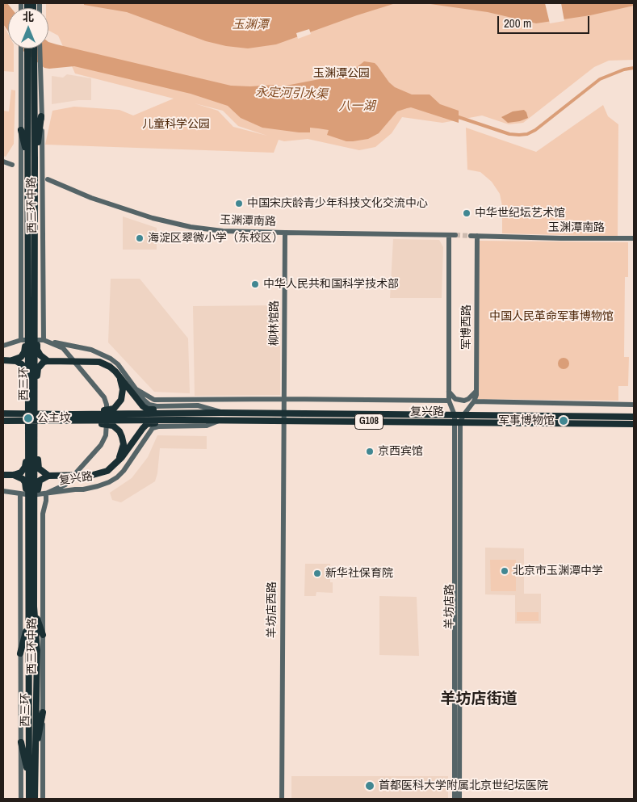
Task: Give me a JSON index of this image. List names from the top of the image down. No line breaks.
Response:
{"streets":{"highway":["西三环","复兴路","G108"],"street":["西三环中路","玉渊潭南路","柳林馆路","军博西路","羊坊店路","羊坊店西路"]},"crossings":[["西三环中路","西三环"],["西三环中路","复兴路"],["玉渊潭南路","柳林馆路"],["玉渊潭南路","军博西路"],["柳林馆路","复兴路"],["柳林馆路","羊坊店西路"],["军博西路","复兴路"],["军博西路","羊坊店路"],["复兴路","羊坊店路"],["复兴路","羊坊店西路"]],"districts":["羊坊店街道"],"water":["玉渊潭","永定河引水渠","八一湖"],"parks":["玉渊潭公园","儿童科学公园","中国人民革命军事博物馆"],"places":["中国宋庆龄青少年科技文化交流中心","中华世纪坛艺术馆","海淀区翠微小学（东校区）","中华人民共和国科学技术部","公主坟","军事博物馆","京西宾馆","北京市玉渊潭中学","新华社保育院","首都医科大学附属北京世纪坛医院"],"scale_bar":"200 m","north":"top"}
